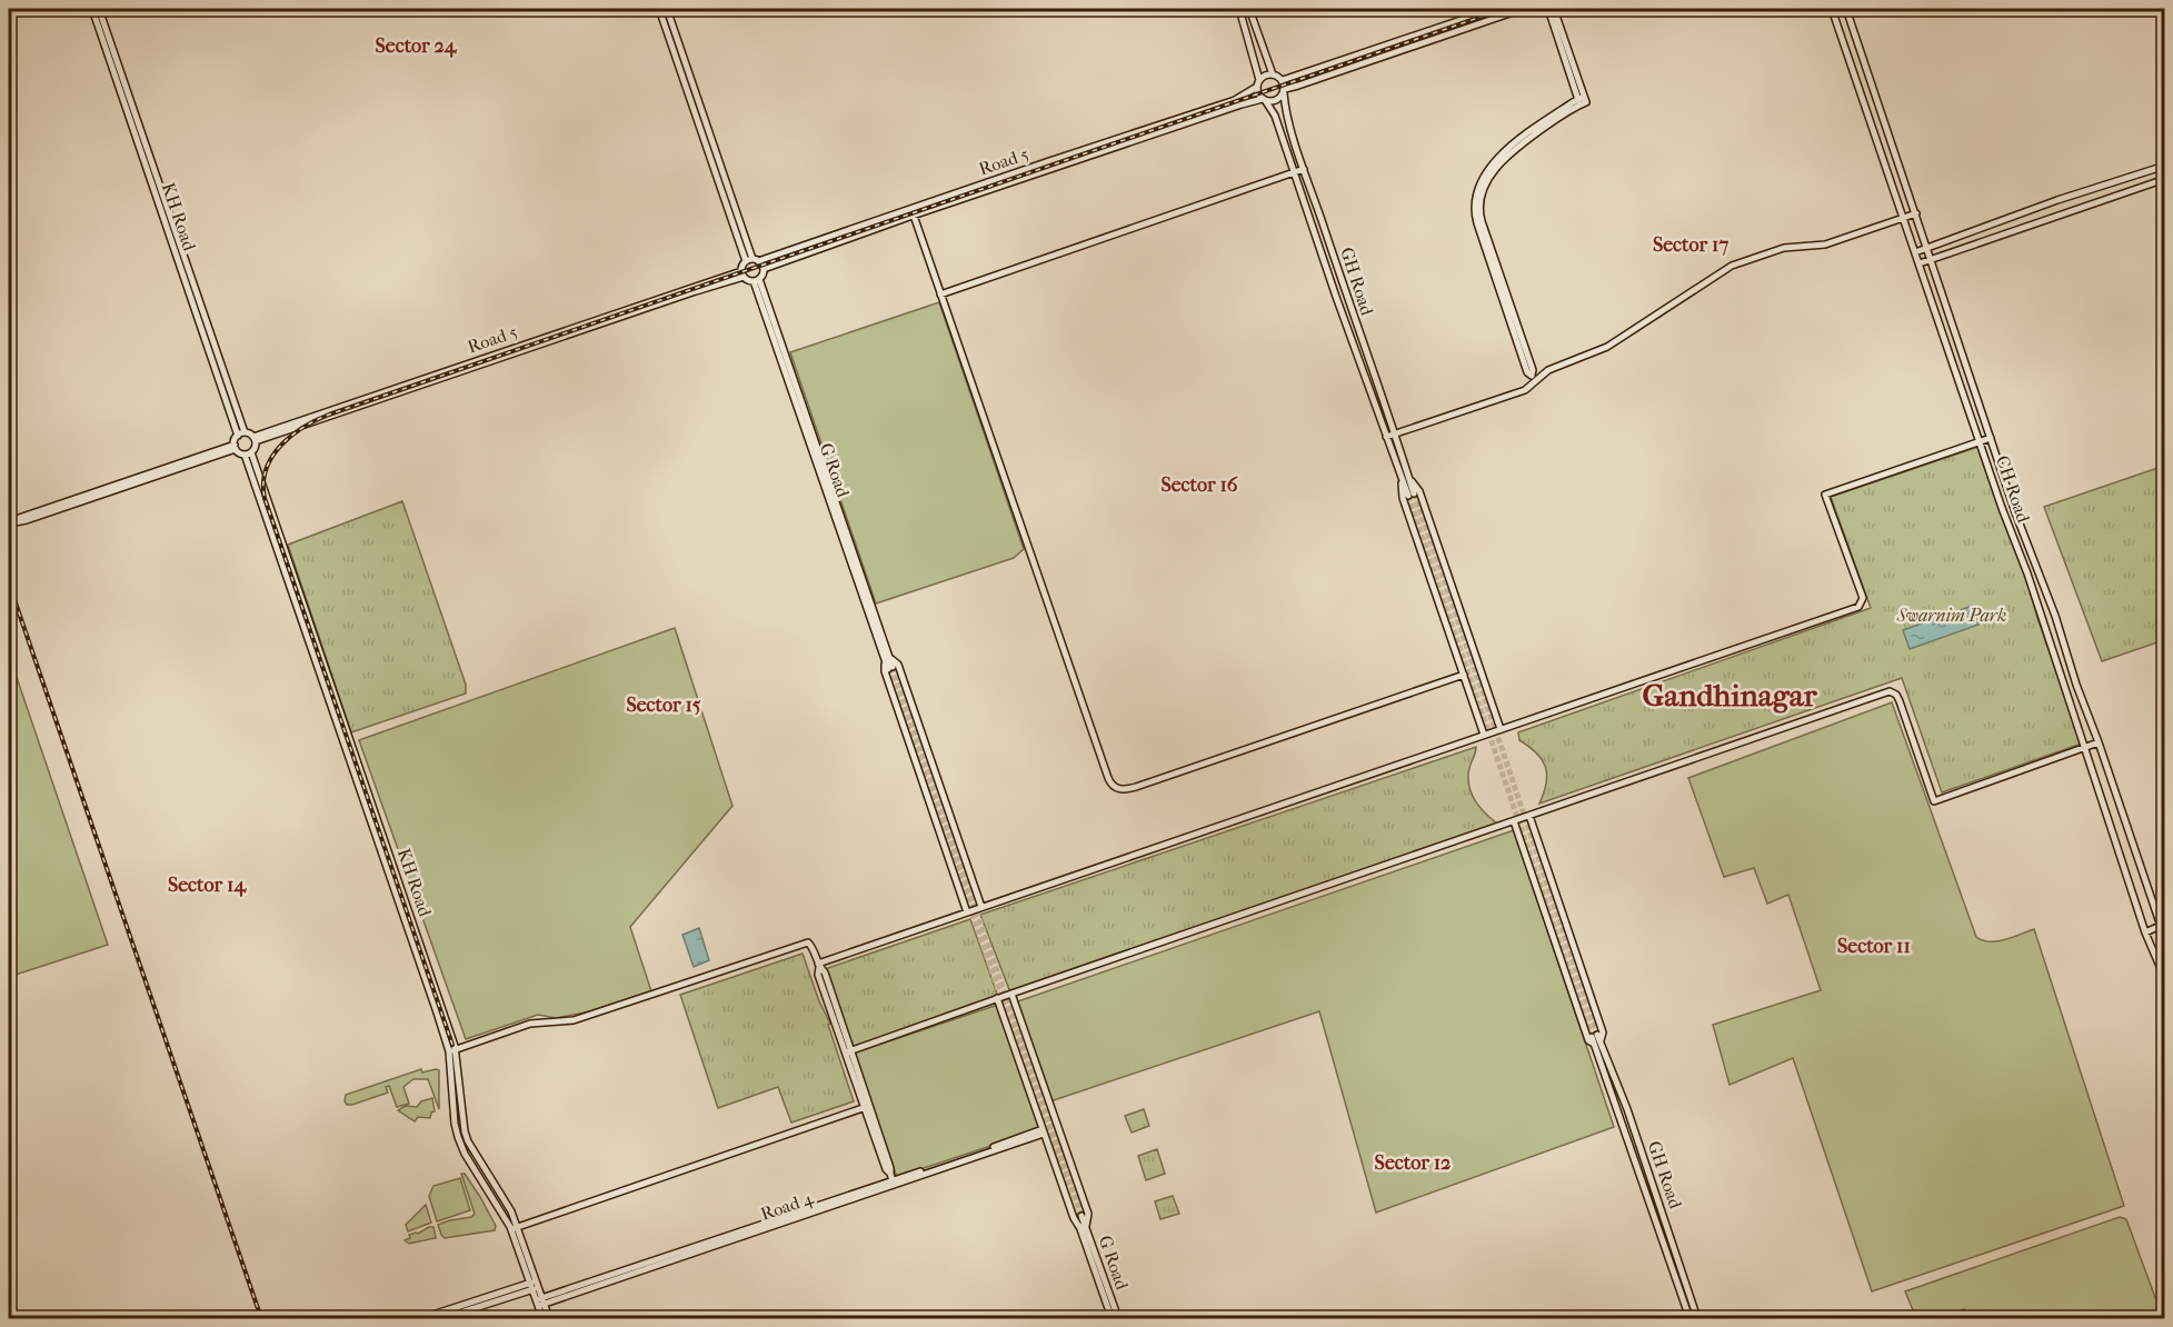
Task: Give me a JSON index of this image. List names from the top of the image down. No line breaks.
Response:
{"streets":{"street":["Road 5","KH Road","GH Road","G Road","CH Road","Road 4"]},"crossings":[["Road 5","GH Road"],["KH Road","Road 4"]],"districts":["Sector 24","Sector 17","Sector 16","Gandhinagar","Sector 15","Sector 14","Sector 11","Sector 12"],"parks":["Swarnim Park"]}
